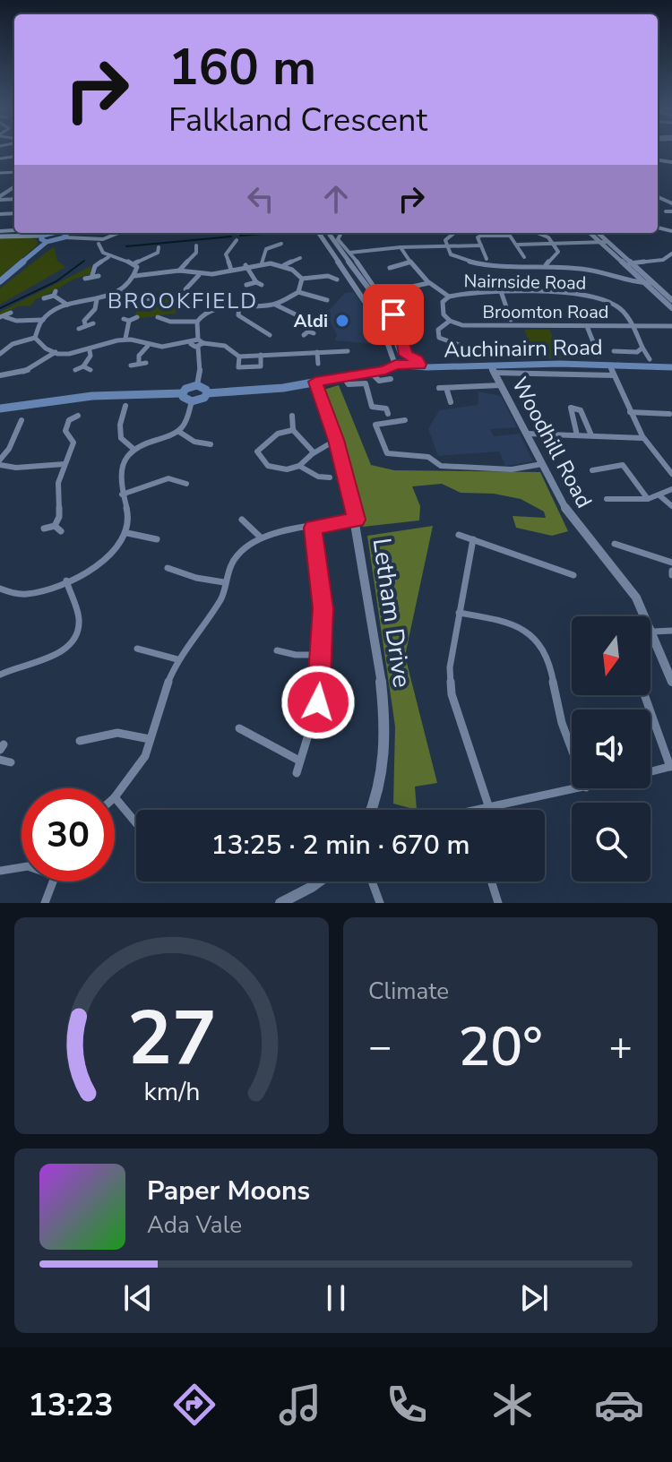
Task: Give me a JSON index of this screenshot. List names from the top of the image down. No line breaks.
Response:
{"streets":{"main road":["Auchinairn Road"],"street":["Nairnside Road","Broomton Road","Woodhill Road","Letham Drive"]},"crossings":[["Nairnside Road","Broomton Road"],["Auchinairn Road","Woodhill Road"],["Auchinairn Road","Letham Drive"]],"districts":["BROOKFIELD"],"places":["Aldi"],"north":"bottom","page":{"turn":["160 m","Falkland Crescent"],"limit":"30","trip":"13:25 · 2 min · 670 m","tile":"Climate","heat":["−","20°","+"],"song":["Paper Moons","Ada Vale"],"tabs":"13:23","gauge":["27","km/h"]}}
